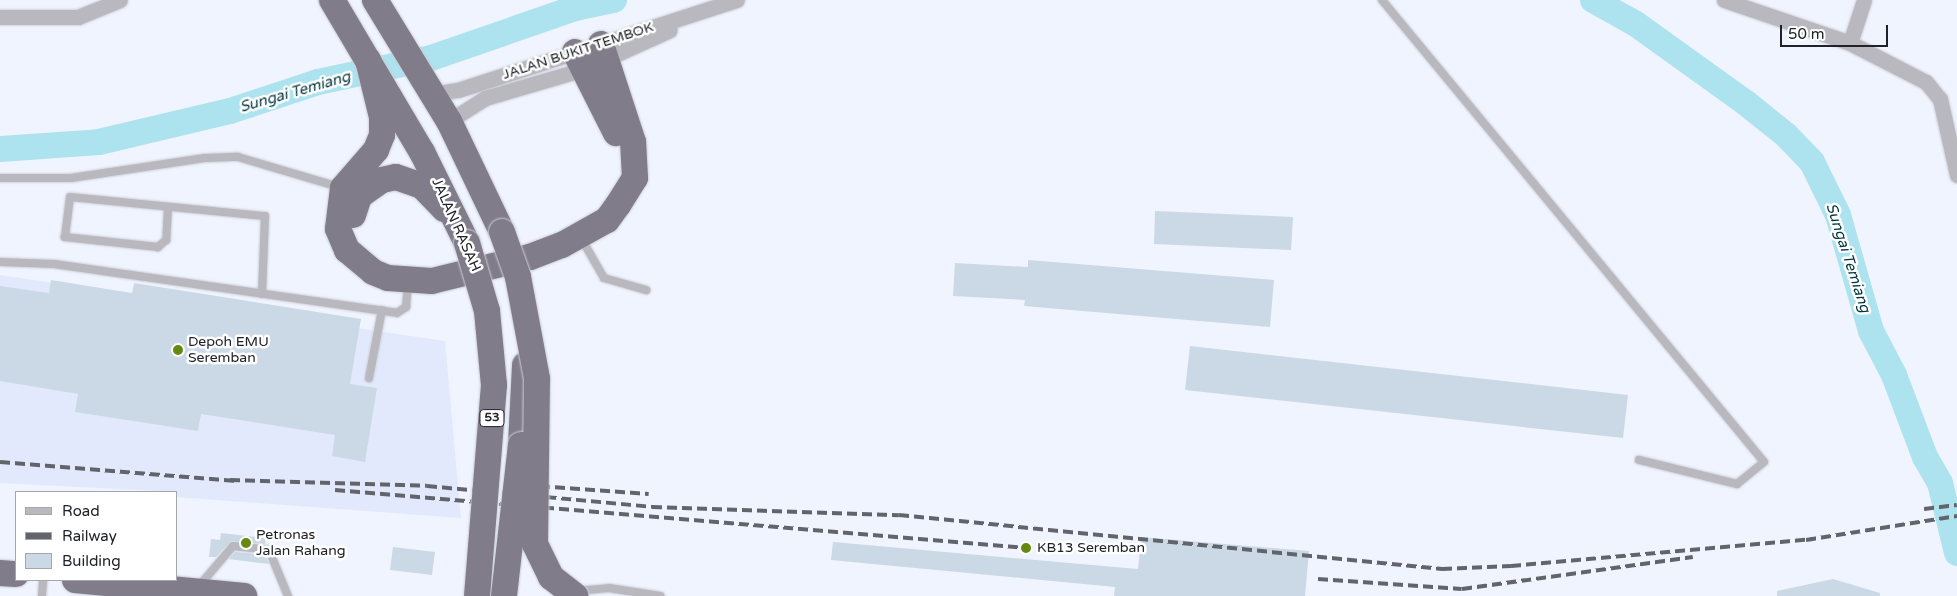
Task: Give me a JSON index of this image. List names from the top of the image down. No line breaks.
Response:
{"streets":{"highway":["JALAN RASAH","53"],"street":["JALAN BUKIT TEMBOK"]},"crossings":[["JALAN BUKIT TEMBOK","53"]],"water":["Sungai Temiang"],"places":["Depoh EMU Seremban","Petronas Jalan Rahang","KB13 Seremban"],"legend":["Road","Railway","Building"],"scale_bar":"50 m"}
